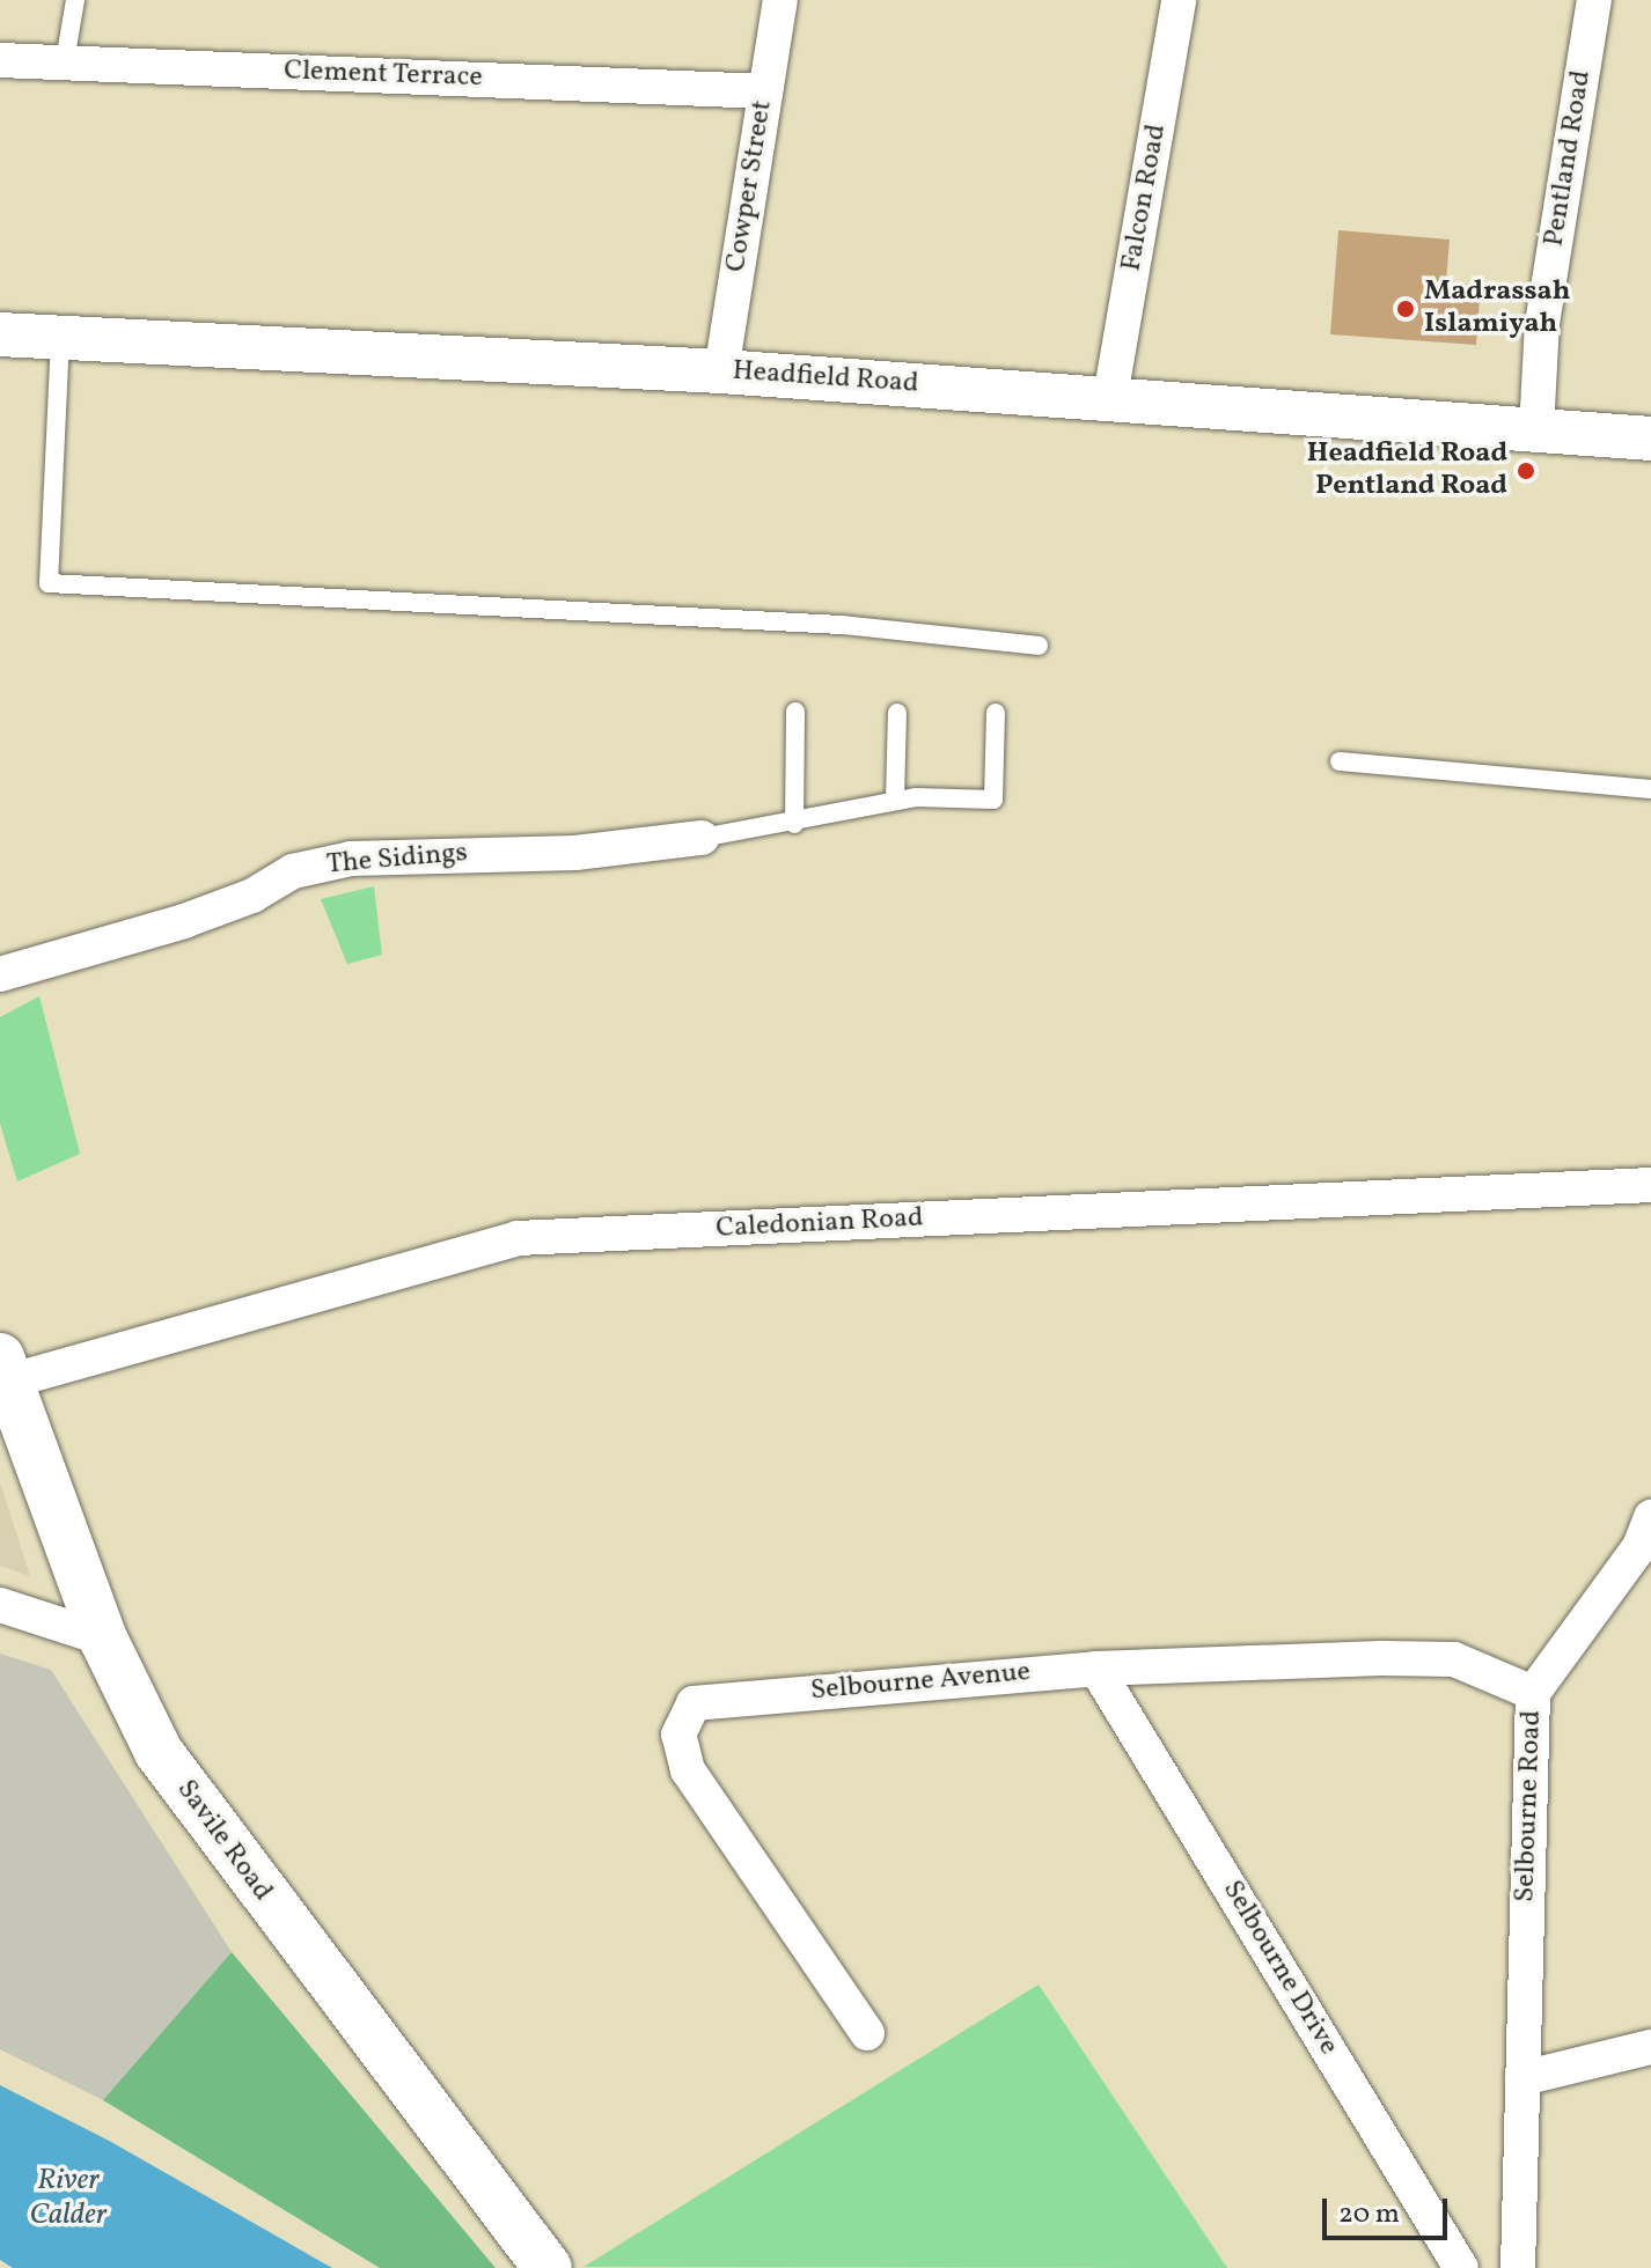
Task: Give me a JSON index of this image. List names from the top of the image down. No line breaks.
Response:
{"streets":{"main road":["Savile Road"],"street":["Clement Terrace","Pentland Road","Cowper Street","Falcon Road","Headfield Road","The Sidings","Caledonian Road","Selbourne Avenue","Selbourne Road","Selbourne Drive"]},"crossings":[["Clement Terrace","Cowper Street"],["Pentland Road","Headfield Road"],["Cowper Street","Headfield Road"],["Falcon Road","Headfield Road"],["Caledonian Road","Savile Road"],["Selbourne Avenue","Selbourne Road"],["Selbourne Avenue","Selbourne Drive"]],"water":["River Calder"],"places":["Madrassah Islamiyah","Headfield Road Pentland Road"],"scale_bar":"20 m"}
